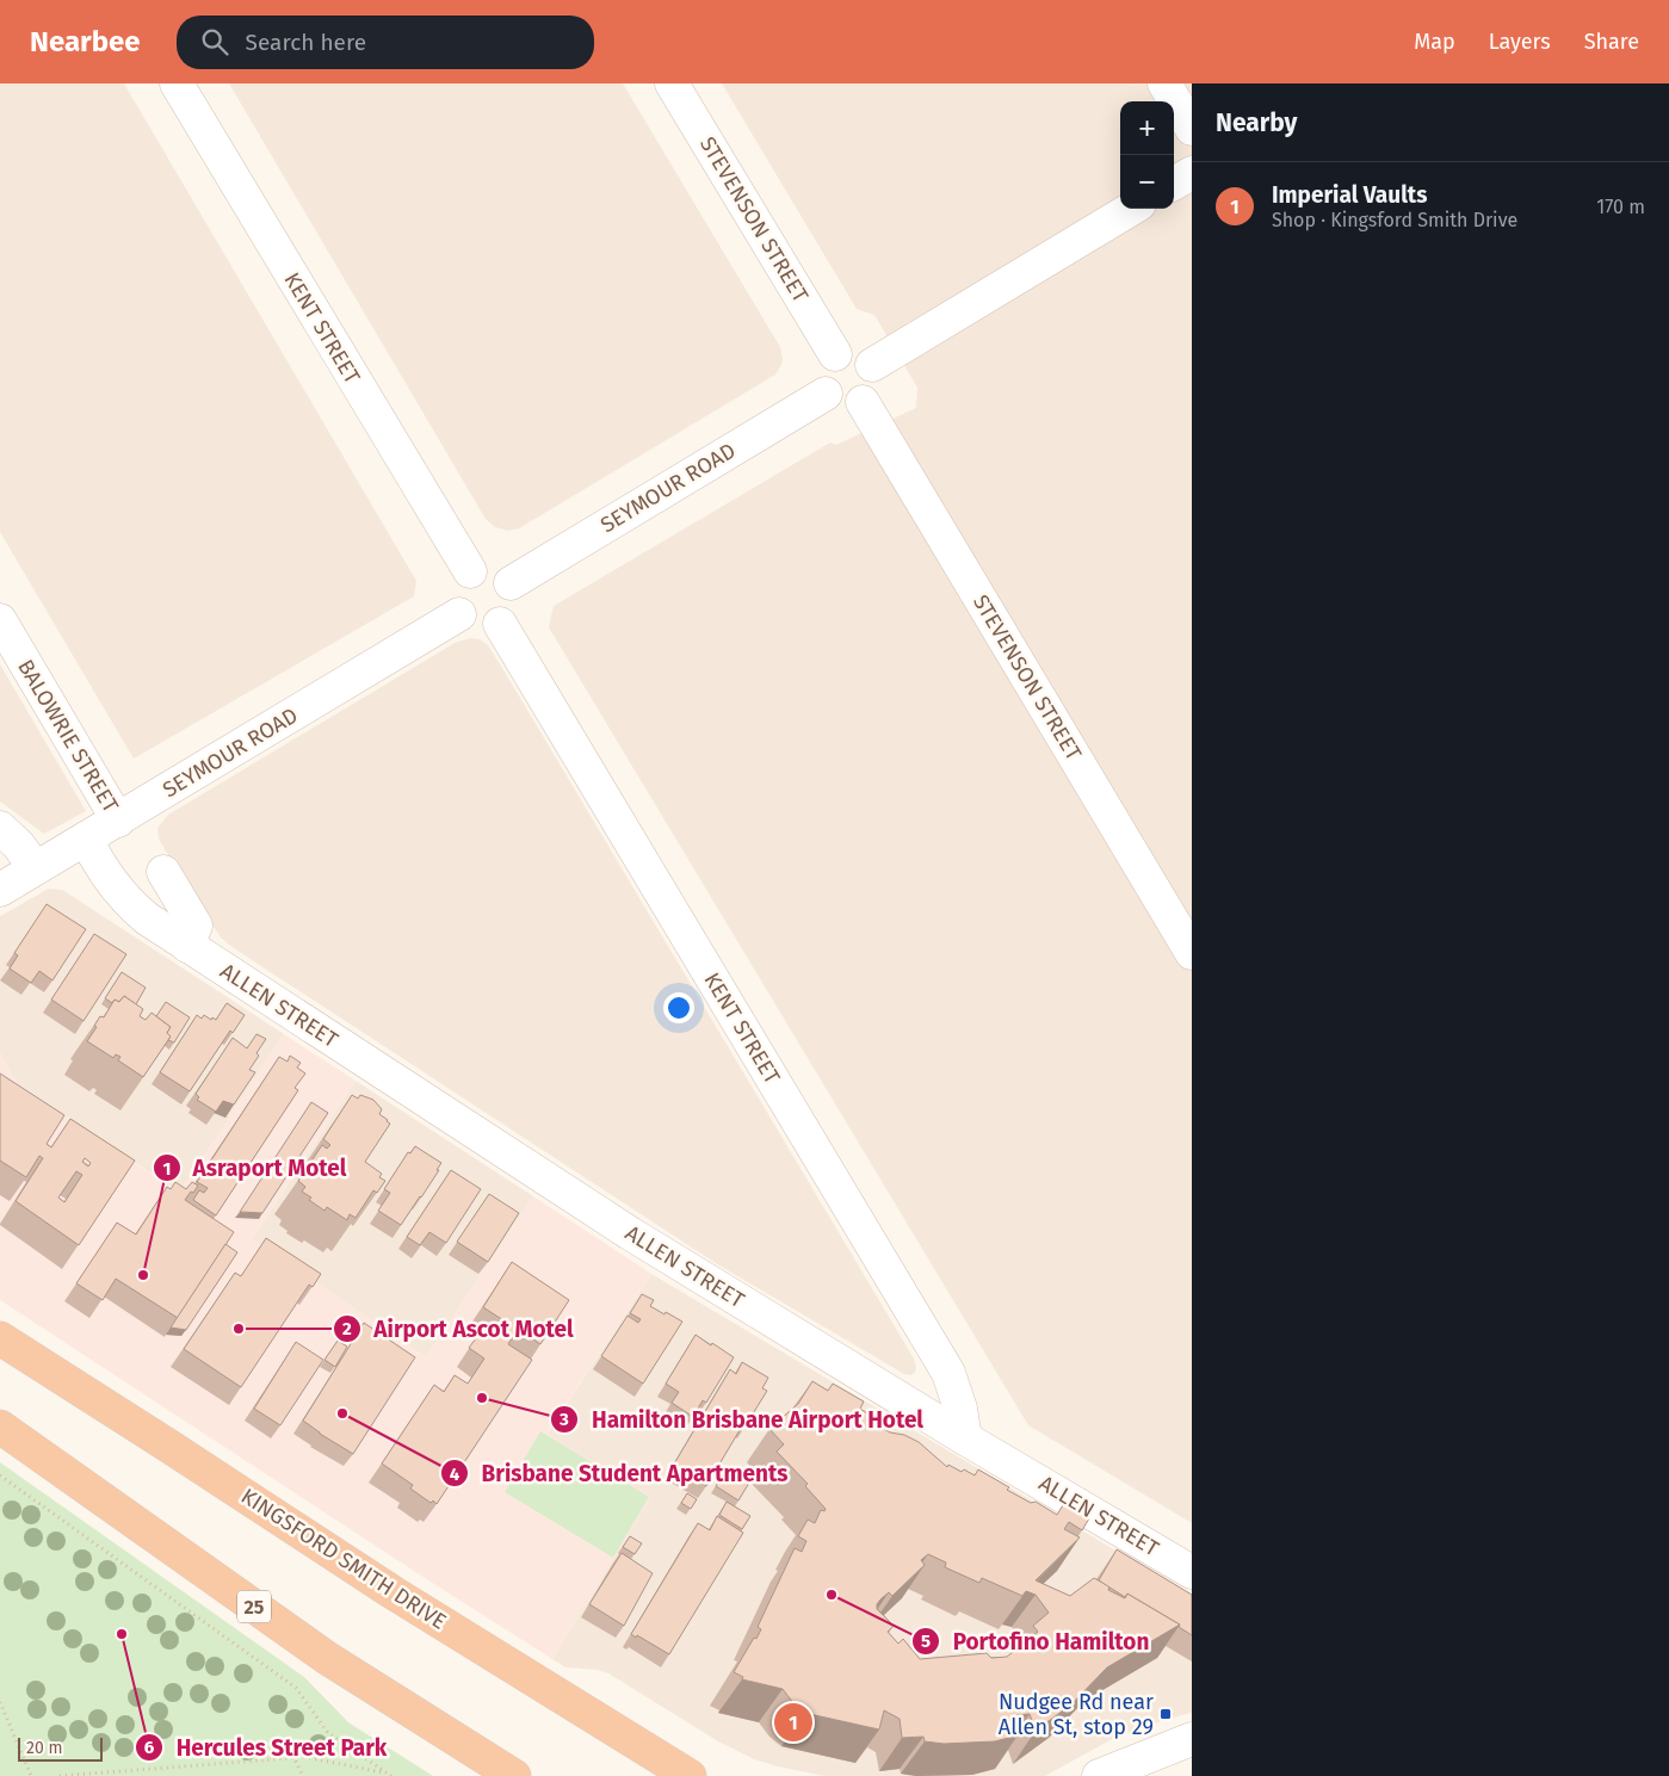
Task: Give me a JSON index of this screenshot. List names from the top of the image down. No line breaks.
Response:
{"streets":{"highway":["KINGSFORD SMITH DRIVE","25"],"street":["STEVENSON STREET","KENT STREET","SEYMOUR ROAD","BALOWRIE STREET","ALLEN STREET"]},"crossings":[["STEVENSON STREET","SEYMOUR ROAD"],["KENT STREET","SEYMOUR ROAD"],["KENT STREET","ALLEN STREET"],["SEYMOUR ROAD","BALOWRIE STREET"],["SEYMOUR ROAD","ALLEN STREET"]],"places":{"other":["Asraport Motel","Airport Ascot Motel","Hamilton Brisbane Airport Hotel","Brisbane Student Apartments","Portofino Hamilton","Hercules Street Park"],"transit":["Nudgee Rd near Allen St, stop 29"]},"scale_bar":"20 m","page":{"header":"Nearbee","search":"Search here","nav":["Map","Layers","Share"],"heading":"Nearby","map_buttons":["+","−"],"list":[{"mark":"1","name":"Imperial Vaults","note":"Shop · Kingsford Smith Drive","value":"170 m"}],"pins":"1","scale":"20 m"}}
